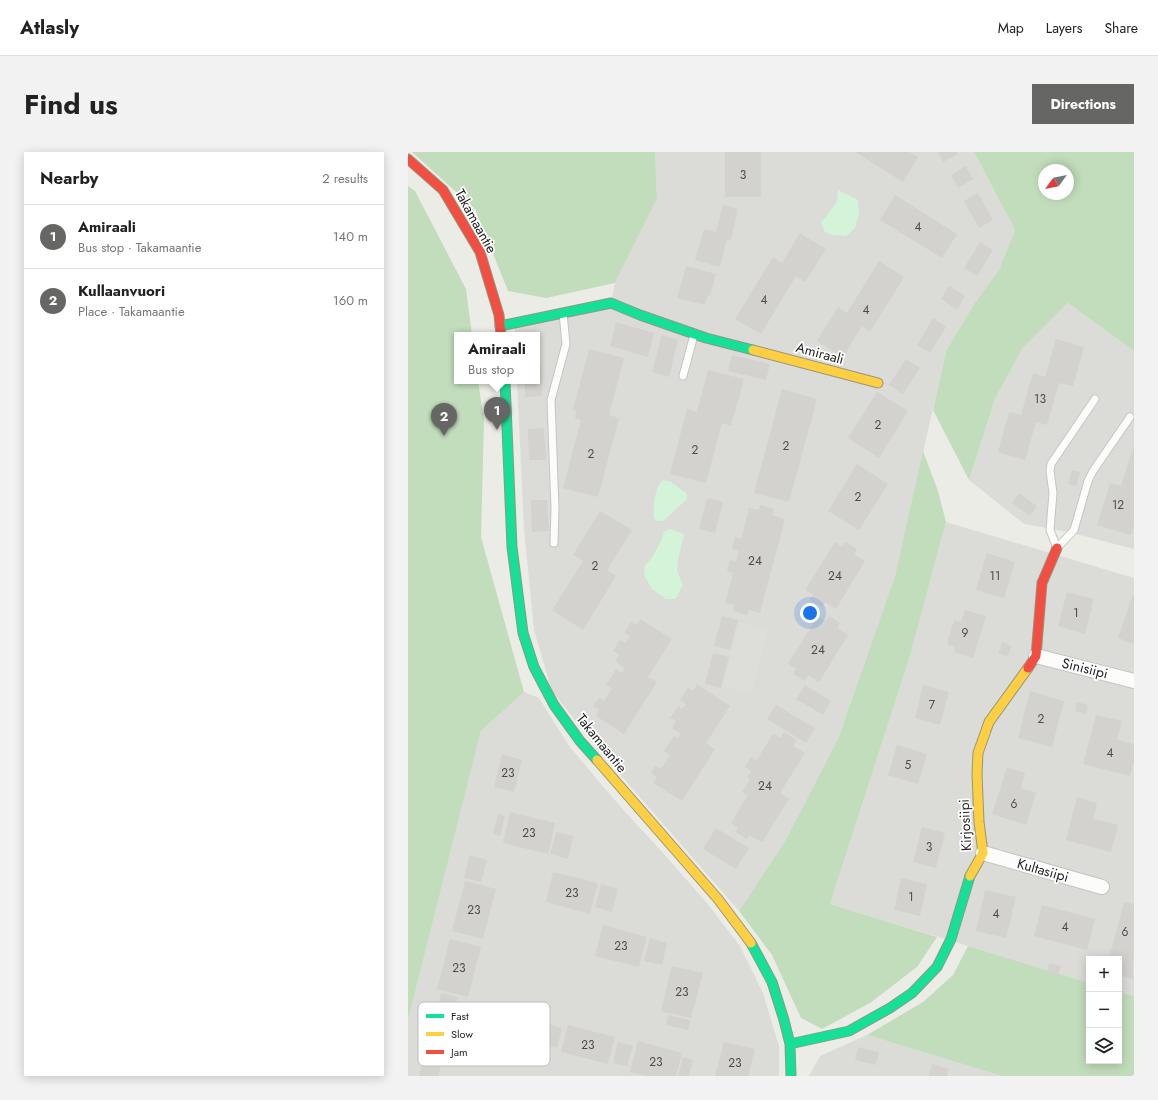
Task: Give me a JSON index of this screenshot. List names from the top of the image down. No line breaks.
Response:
{"streets":{"street":["Takamaantie","Amiraali","Sinisiipi","Kirjosiipi","Kultasiipi"]},"crossings":[["Takamaantie","Amiraali"],["Takamaantie","Kirjosiipi"],["Sinisiipi","Kirjosiipi"],["Kirjosiipi","Kultasiipi"]],"house_numbers":["3","4","4","4","13","2","2","2","2","2","12","24","2","24","11","1","9","24","7","2","4","5","23","24","6","23","3","23","1","23","4","4","6","23","23","23","23","23","23"],"legend":["Fast","Slow","Jam"],"north":"bottom left","page":{"header":"Atlasly","nav":["Map","Layers","Share"],"title":"Find us","buttons":"Directions","heading":["Nearby","2 results"],"list":[{"mark":"1","name":"Amiraali","note":"Bus stop · Takamaantie","value":"140 m"},{"mark":"2","name":"Kullaanvuori","note":"Place · Takamaantie","value":"160 m"}],"popup":["Amiraali","Bus stop"],"pins":["1","2"],"map_buttons":["+","−"]}}
